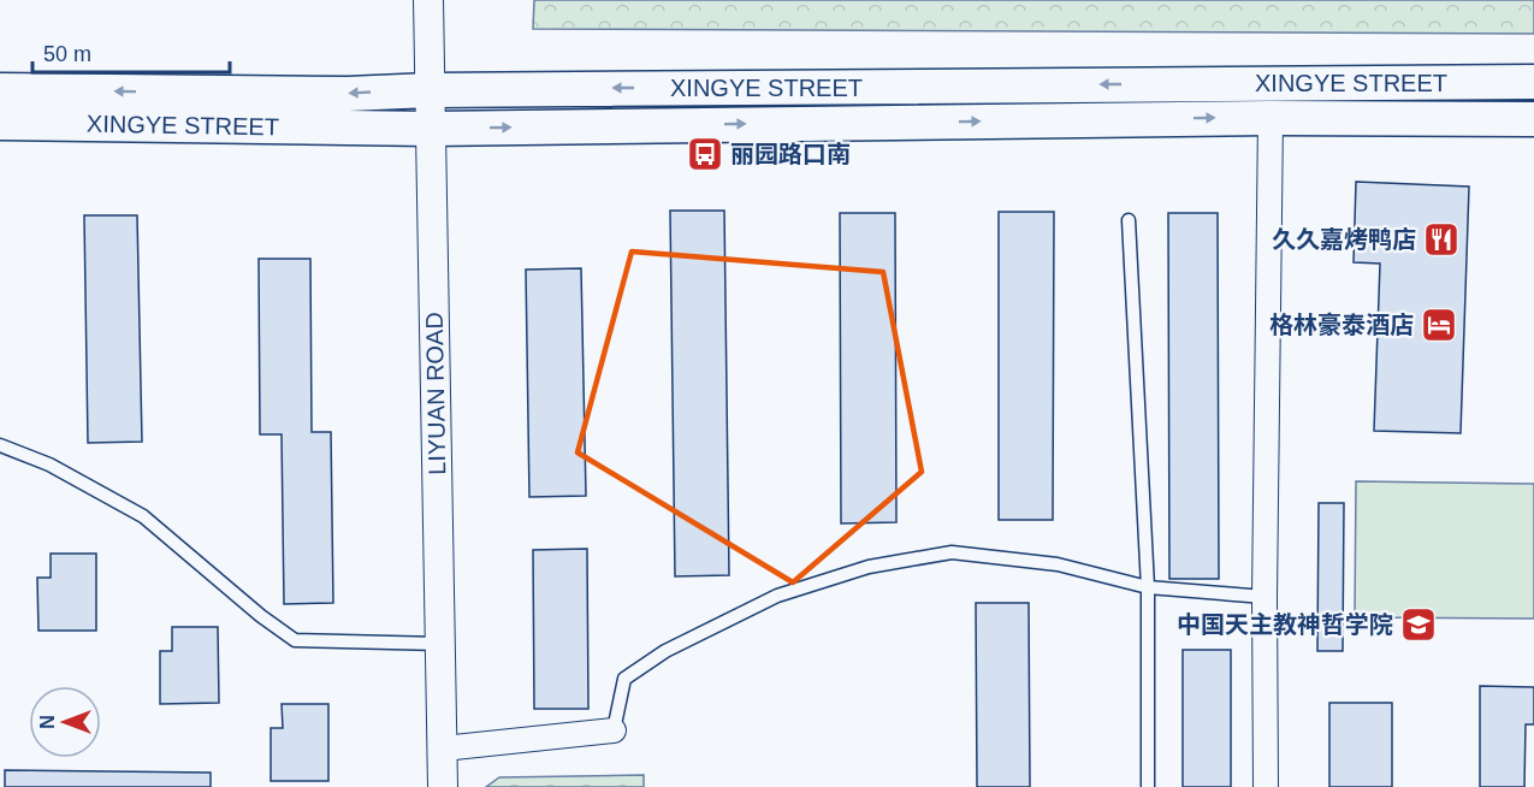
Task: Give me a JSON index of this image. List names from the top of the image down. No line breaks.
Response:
{"streets":{"main road":["XINGYE STREET"],"street":["LIYUAN ROAD"]},"crossings":[["XINGYE STREET","LIYUAN ROAD"]],"places":{"bus stop":["丽园路口南"],"restaurant":["久久嘉烤鸭店"],"hotel":["格林豪泰酒店"],"school or university":["中国天主教神哲学院"]},"scale_bar":"50 m","north":"left"}
